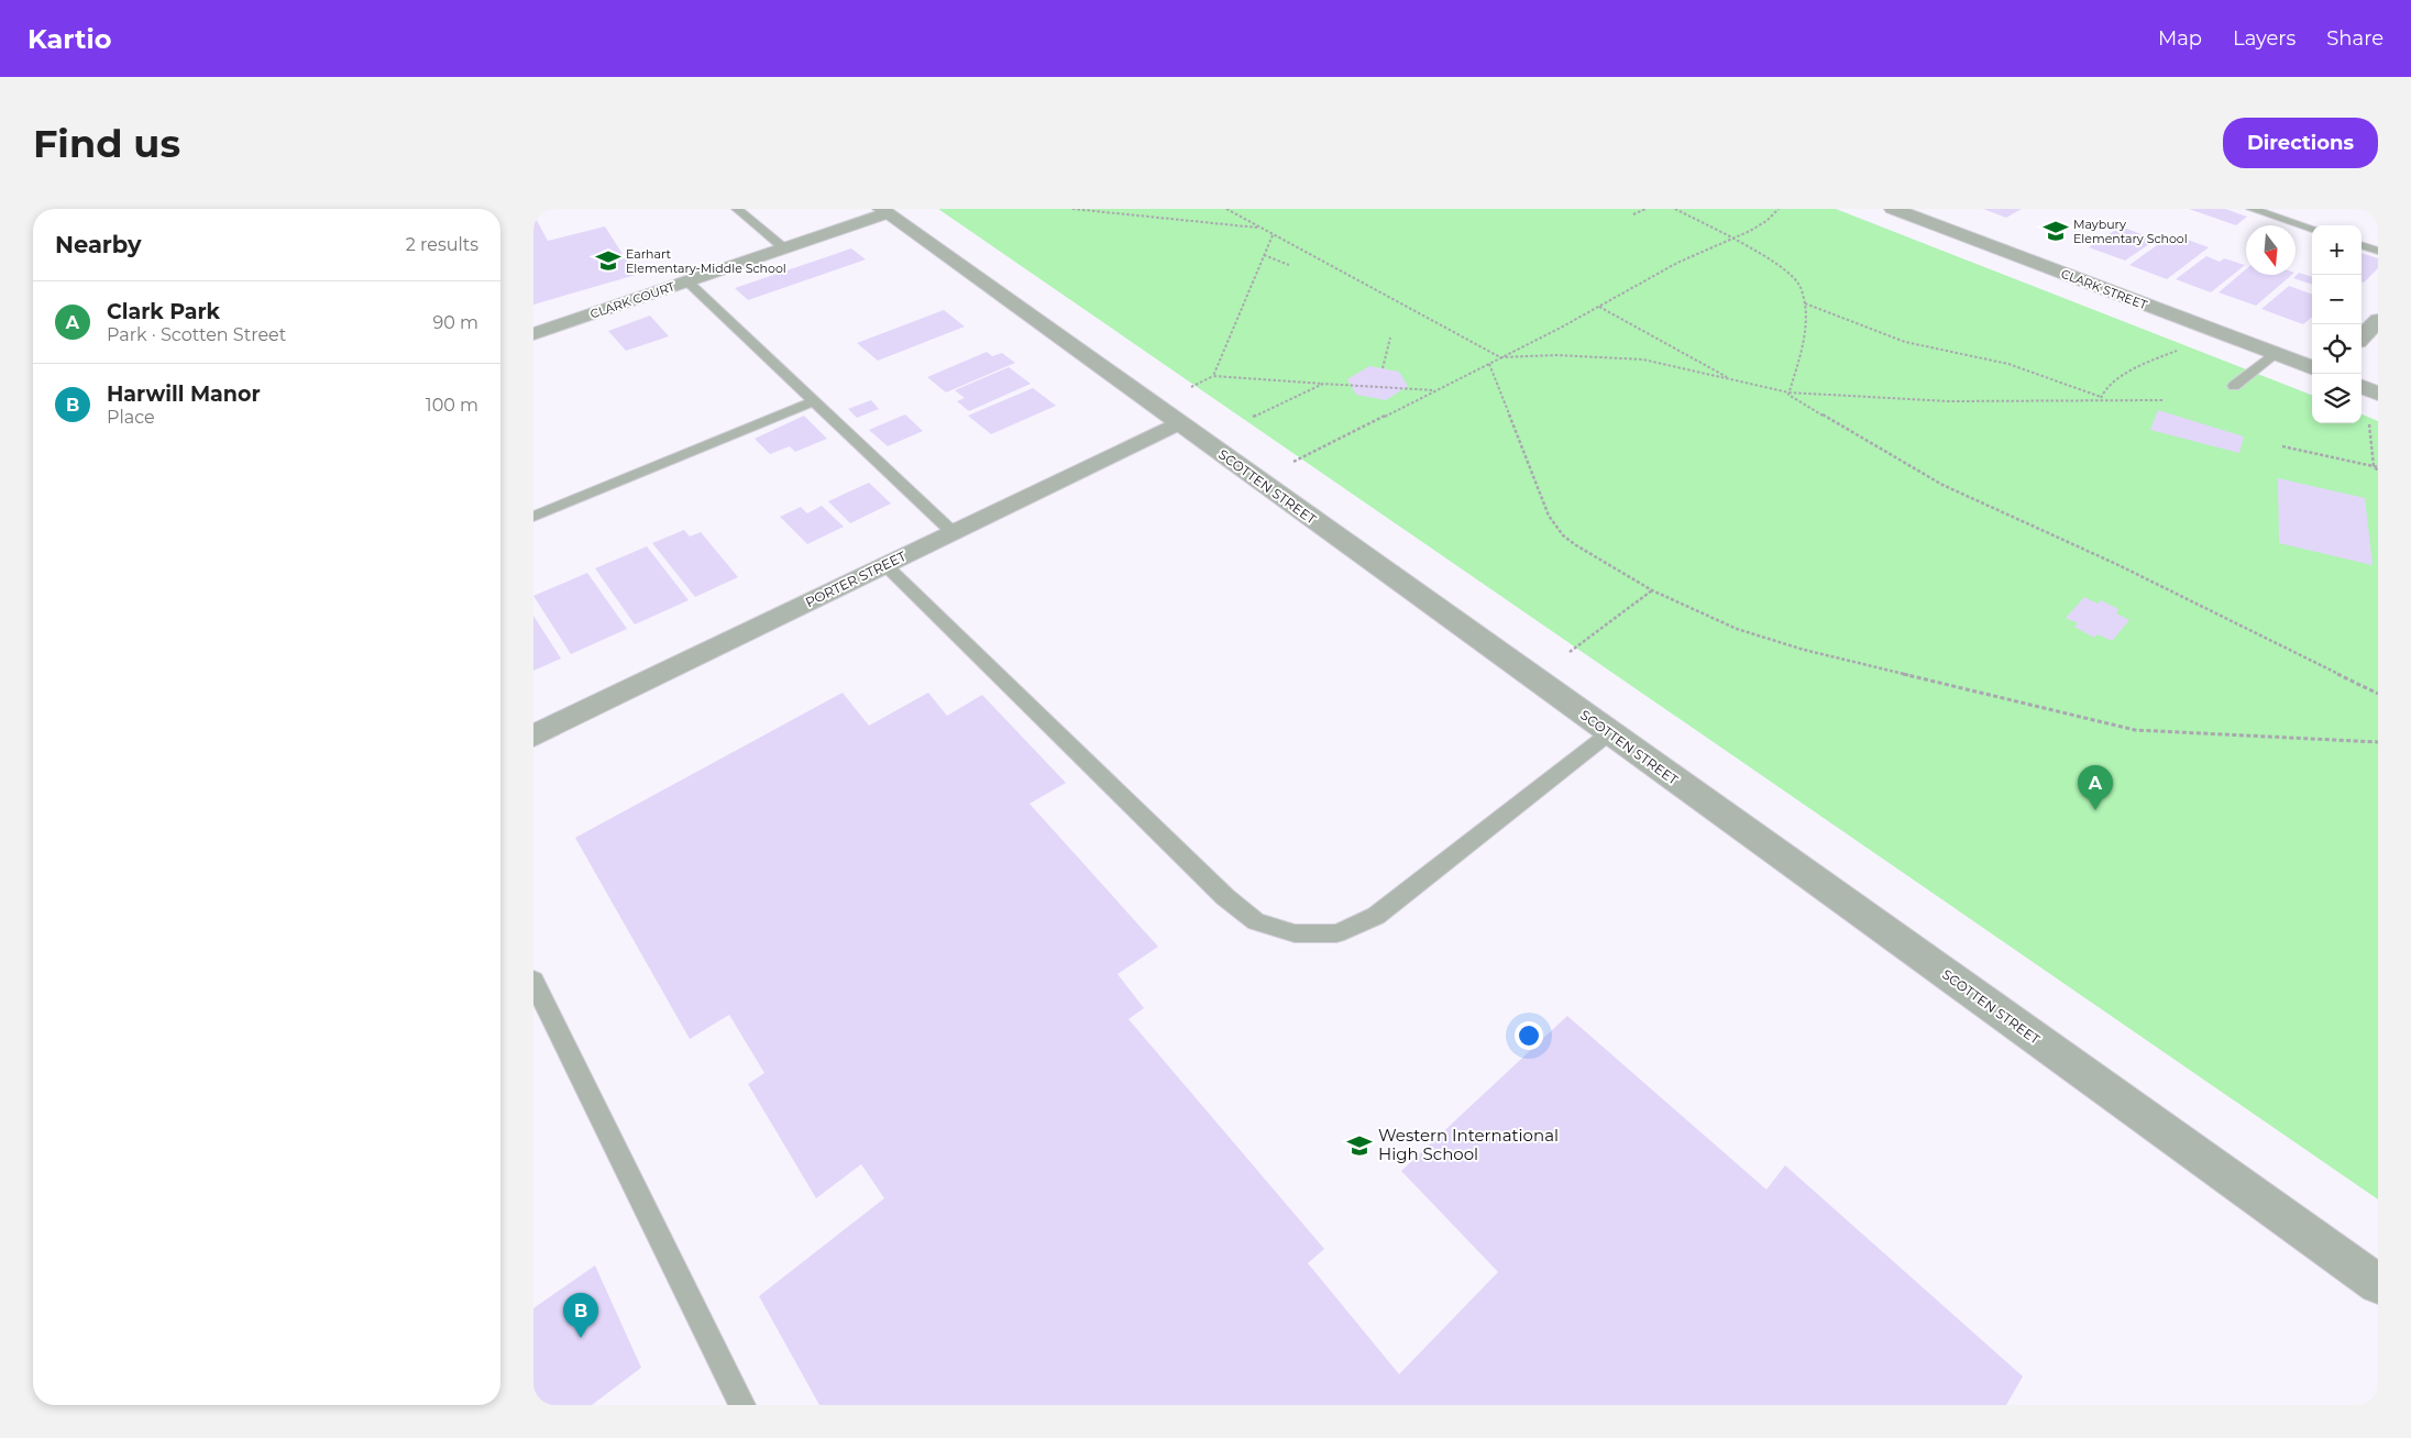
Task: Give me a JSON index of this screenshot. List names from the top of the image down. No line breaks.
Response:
{"streets":{"street":["CLARK STREET","CLARK COURT","SCOTTEN STREET","PORTER STREET"]},"crossings":[["CLARK COURT","SCOTTEN STREET"],["SCOTTEN STREET","PORTER STREET"]],"places":{"school or university":["Maybury Elementary School","Earhart Elementary-Middle School","Western International High School"]},"north":"bottom","page":{"header":"Kartio","nav":["Map","Layers","Share"],"buttons":"Directions","title":"Find us","heading":["Nearby","2 results"],"map_buttons":["+","−"],"list":[{"mark":"A","name":"Clark Park","note":"Park · Scotten Street","value":"90 m"},{"mark":"B","name":"Harwill Manor","note":"Place","value":"100 m"}],"pins":["A","B"]}}
